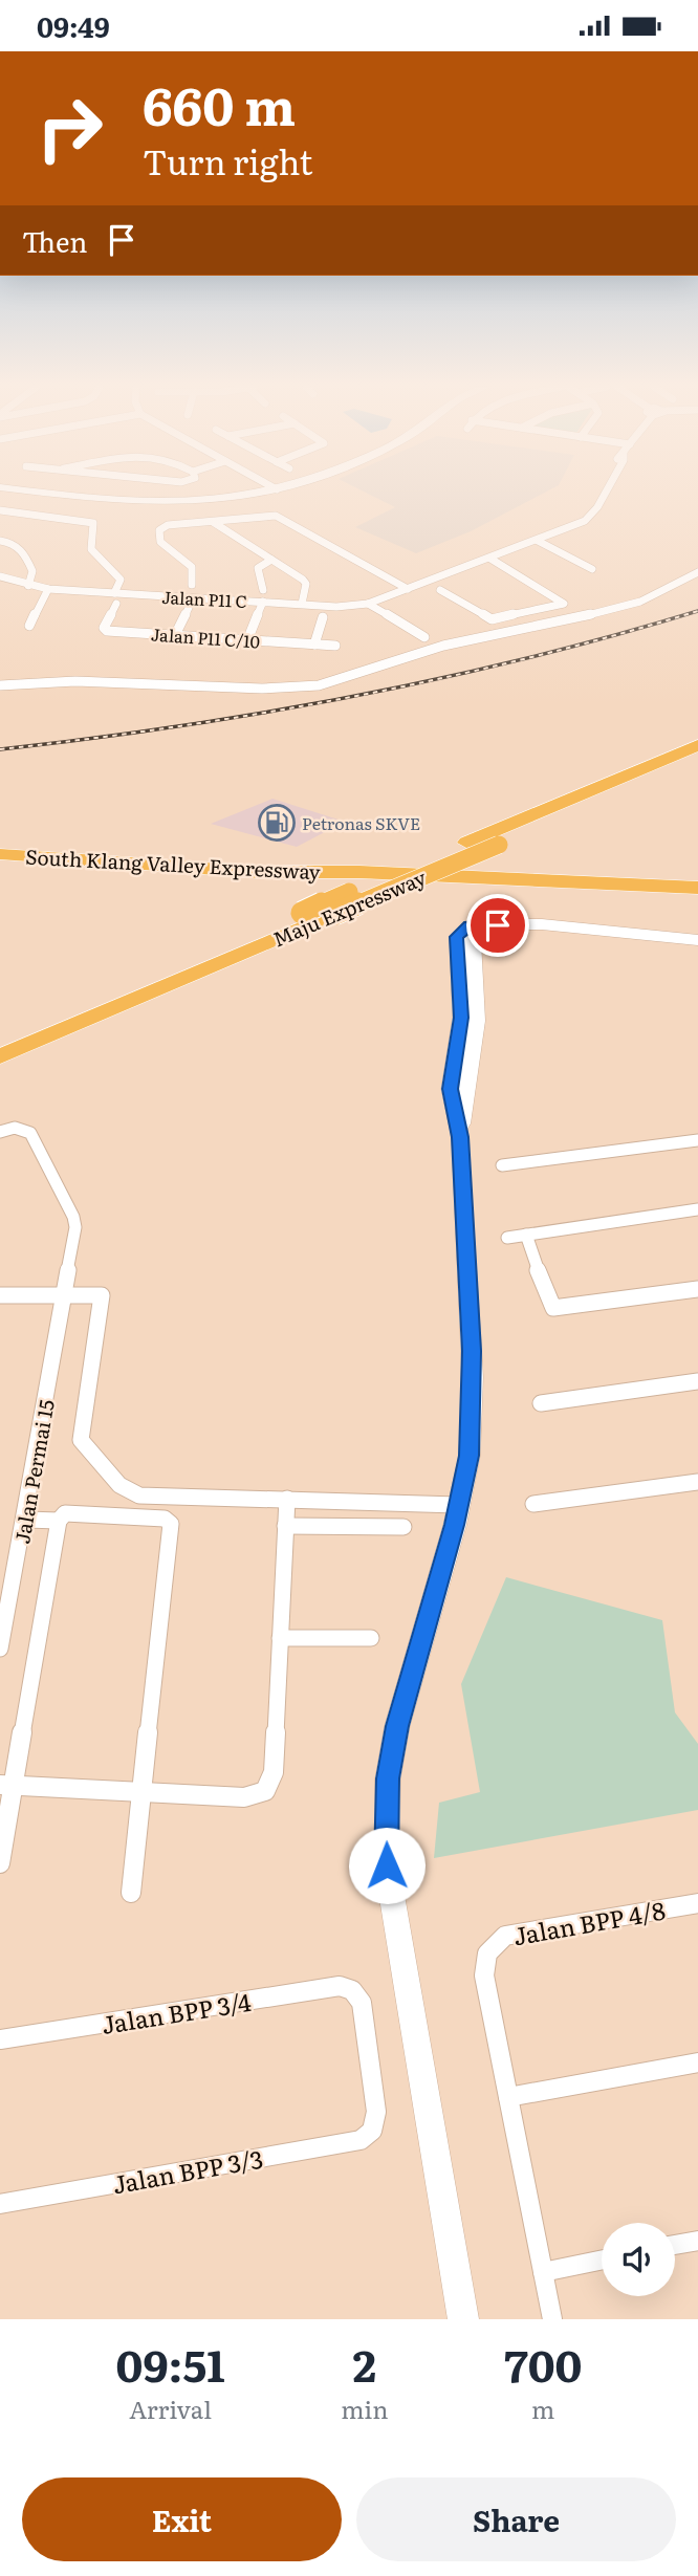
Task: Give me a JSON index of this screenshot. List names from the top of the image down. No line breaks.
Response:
{"streets":{"highway":["South Klang Valley Expressway","Maju Expressway"],"street":["Jalan P11 C","Jalan P11 C/10","Jalan Permai 15","Jalan BPP 4/8","Jalan BPP 3/4","Jalan BPP 3/3"]},"crossings":[["Jalan BPP 3/4","Jalan BPP 3/3"]],"places":{"fuel station":["Petronas SKVE"]},"page":{"status":"09:49","turn":["660 m","Turn right"],"then":"Then","eta":["09:51","Arrival","2","min","700","m"],"buttons":["Exit","Share"]}}
